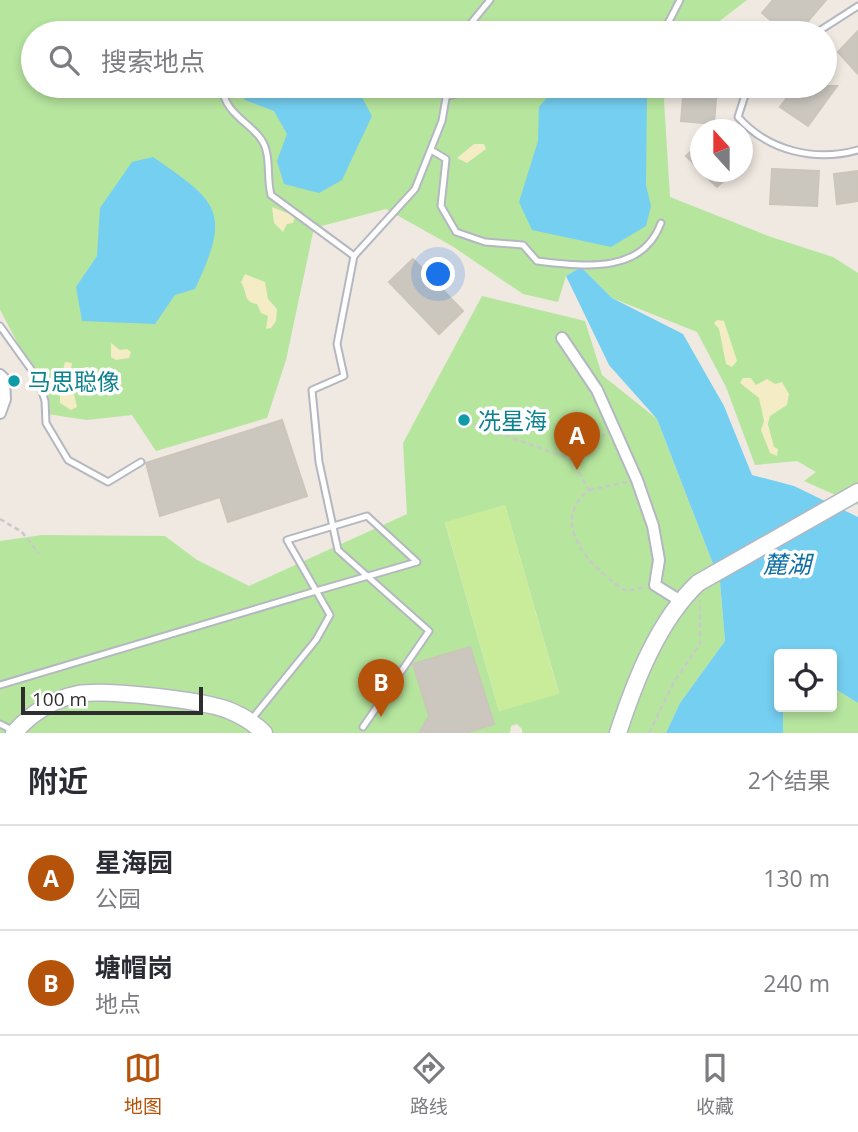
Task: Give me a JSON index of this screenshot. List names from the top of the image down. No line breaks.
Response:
{"water":["麓湖"],"places":["马思聪像","冼星海"],"scale_bar":"100 m","north":"top","page":{"search":"搜索地点","pins":["A","B"],"scale":"100 m","heading":["附近","2个结果"],"list":[{"mark":"A","name":"星海园","note":"公园","value":"130 m"},{"mark":"B","name":"塘帽岗","note":"地点","value":"240 m"}],"nav":["地图","路线","收藏"]}}
